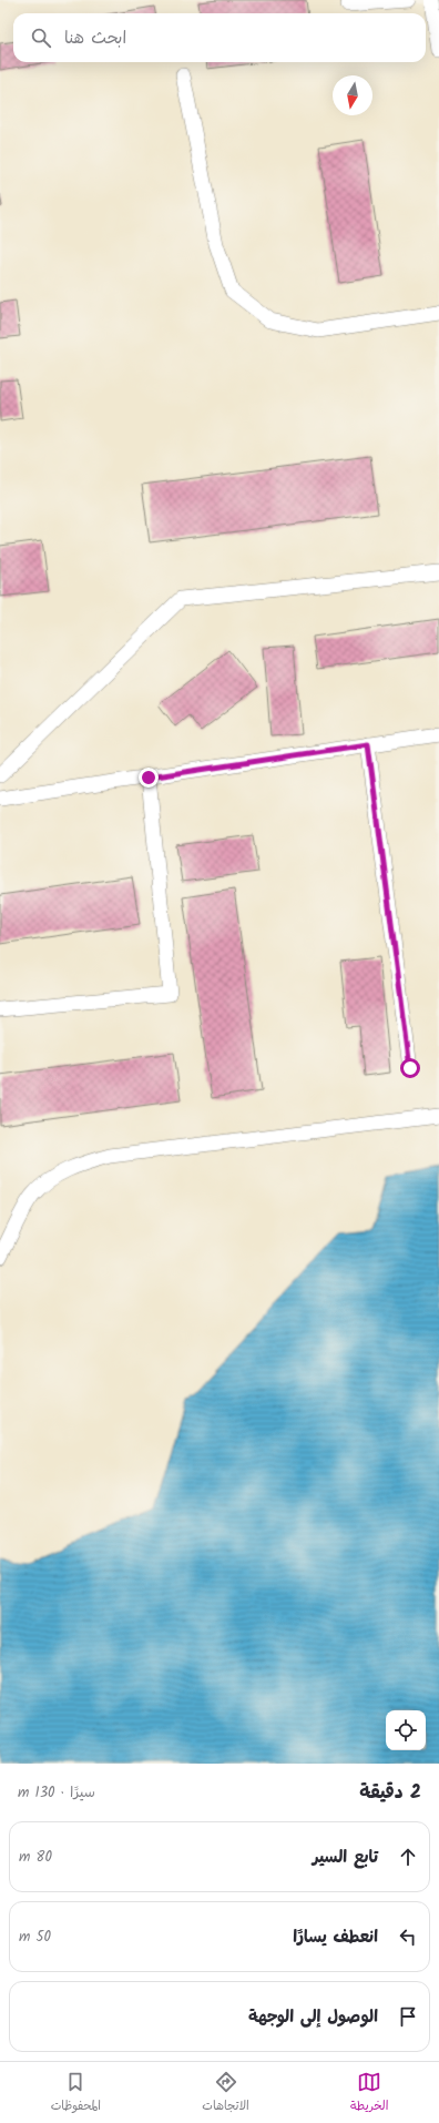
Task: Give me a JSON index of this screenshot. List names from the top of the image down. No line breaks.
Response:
{"north":"bottom","page":{"search":"ابحث هنا","heading":["2 دقيقة","سيرًا · 130 m"],"list":[["تابع السير","80 m"],["انعطف يسارًا","50 m"],"الوصول إلى الوجهة"],"nav":["الخريطة","الاتجاهات","المحفوظات"]}}
